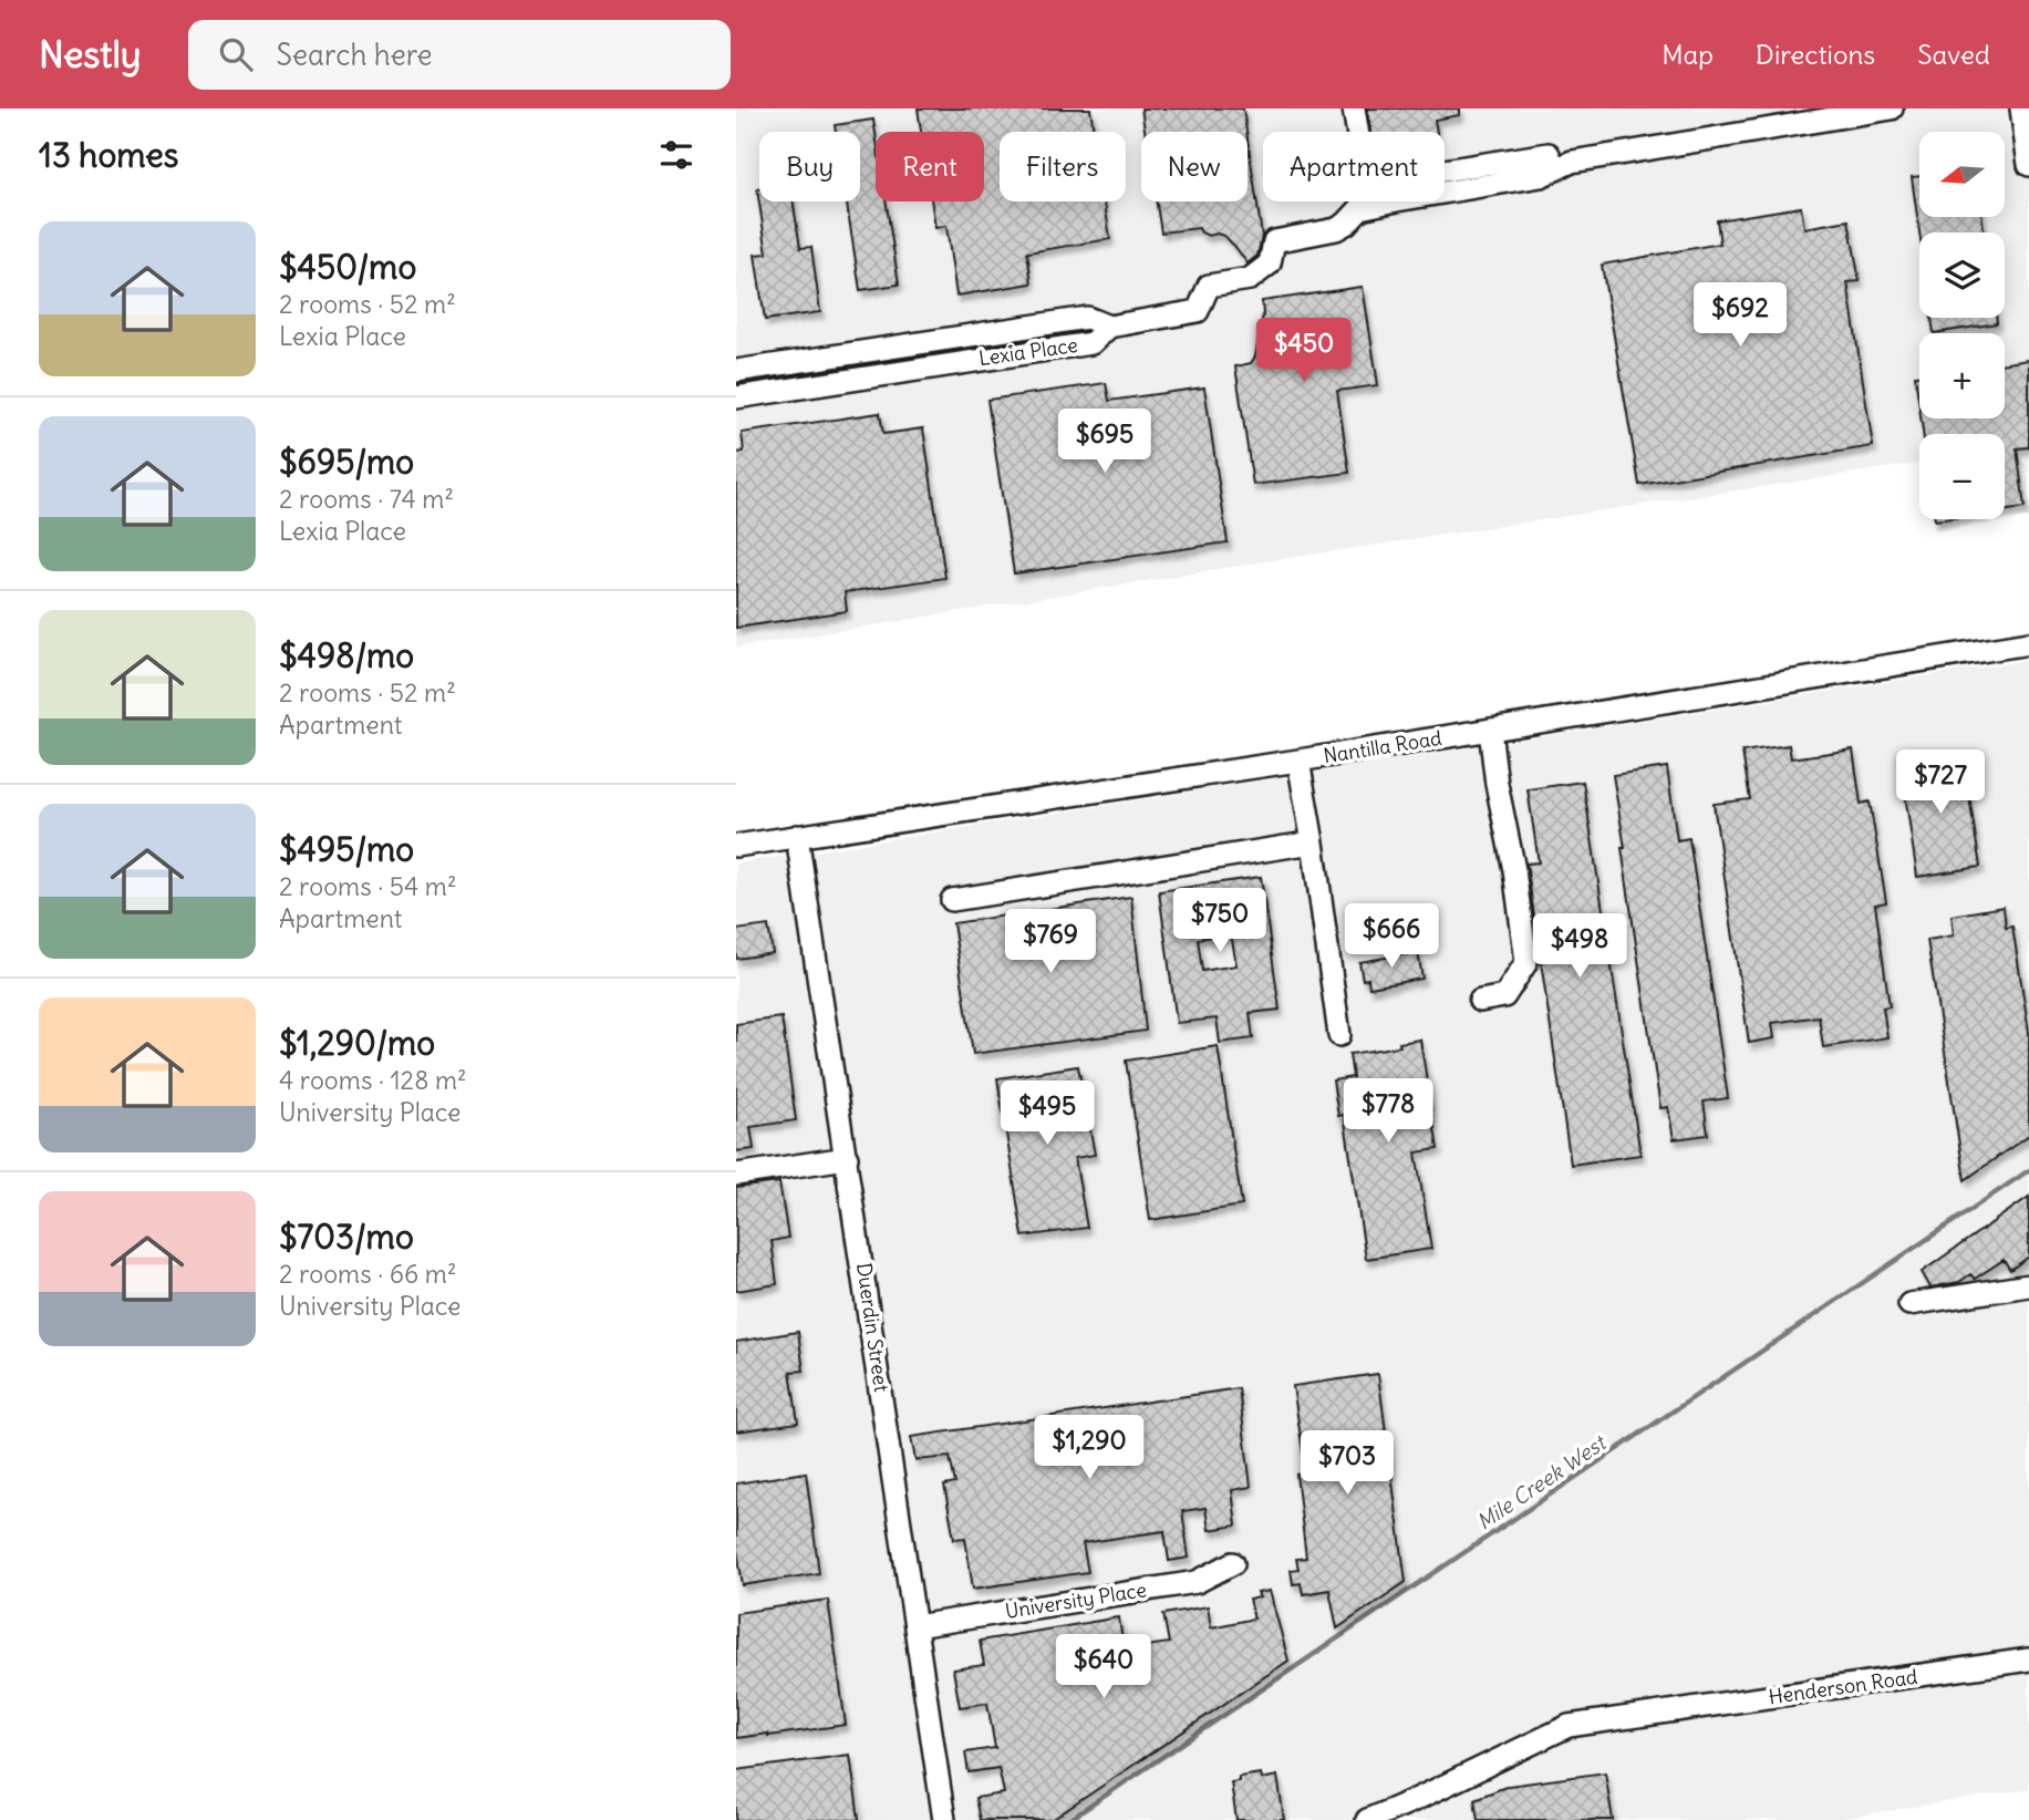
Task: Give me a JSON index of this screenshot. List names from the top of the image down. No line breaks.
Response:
{"streets":{"street":["Lexia Place","Nantilla Road","Duerdin Street","University Place","Henderson Road"]},"crossings":[["Nantilla Road","Duerdin Street"],["Duerdin Street","University Place"]],"water":["Mile Creek West"],"north":"left","page":{"header":"Nestly","search":"Search here","nav":["Map","Directions","Saved"],"heading":"13 homes","map_buttons":["+","−"],"chip":["Buy","Rent","Filters","New","Apartment"],"list":[{"name":"$450/mo","note":"2 rooms · 52 m² · Lexia Place"},{"name":"$695/mo","note":"2 rooms · 74 m² · Lexia Place"},{"name":"$498/mo","note":"2 rooms · 52 m² · Apartment"},{"name":"$495/mo","note":"2 rooms · 54 m² · Apartment"},{"name":"$1,290/mo","note":"4 rooms · 128 m² · University Place"},{"name":"$703/mo","note":"2 rooms · 66 m² · University Place"}],"price":["$692","$450","$695","$727","$750","$666","$769","$498","$778","$495","$1,290","$703","$640"]}}
